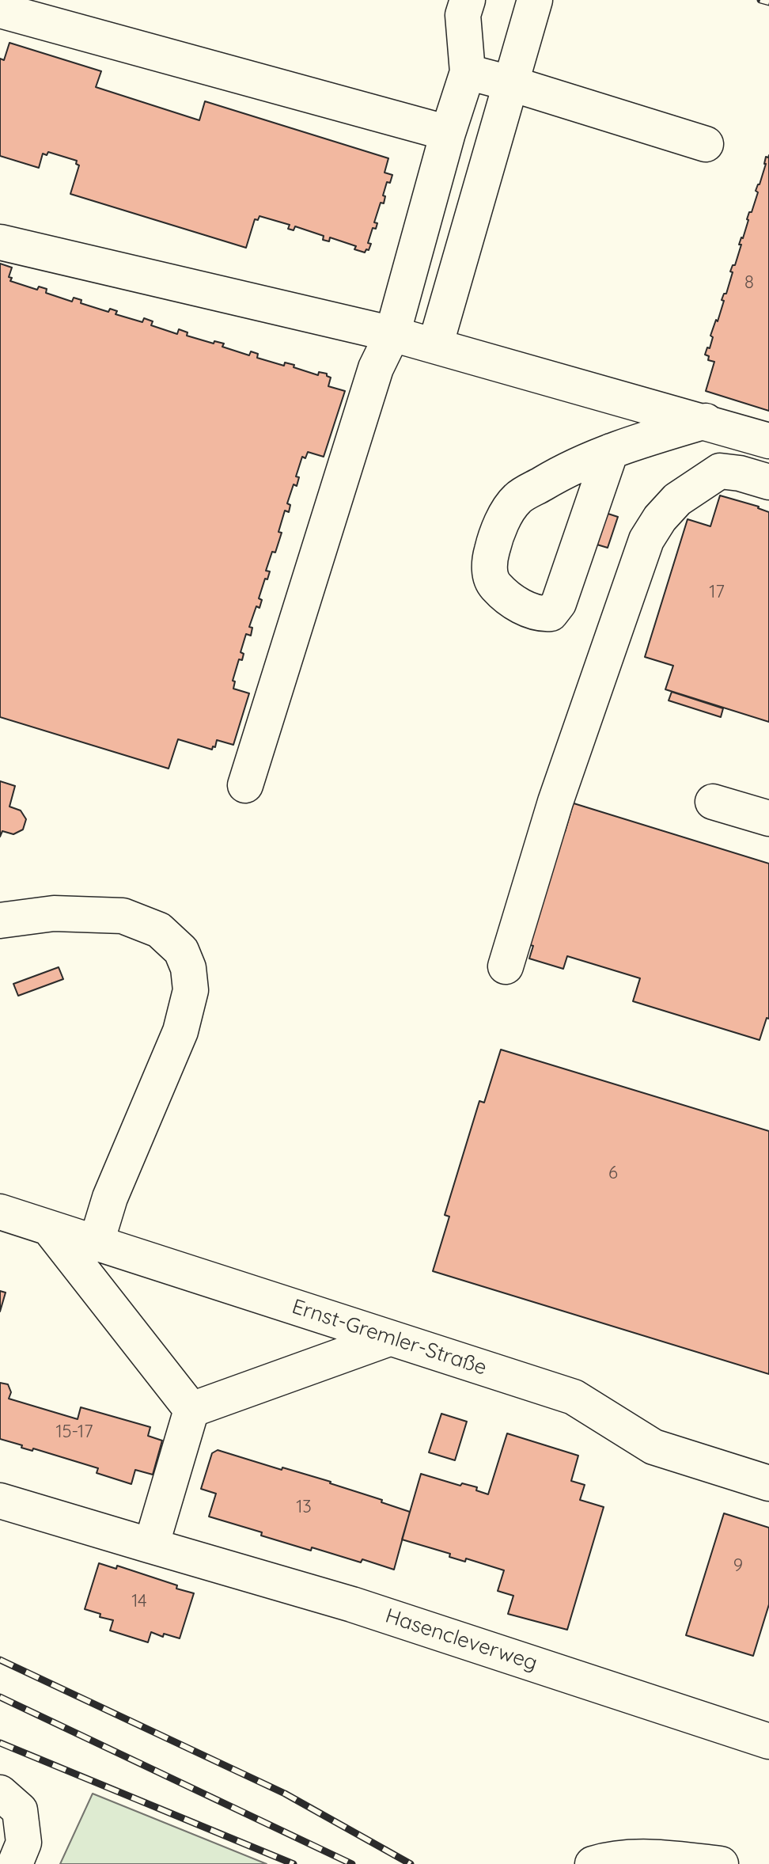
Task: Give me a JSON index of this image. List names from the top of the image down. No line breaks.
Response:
{"streets":{"street":["Ernst-Gremler-Straße","Hasencleverweg"]},"house_numbers":["8","17","6","15-17","13","9","14"]}
